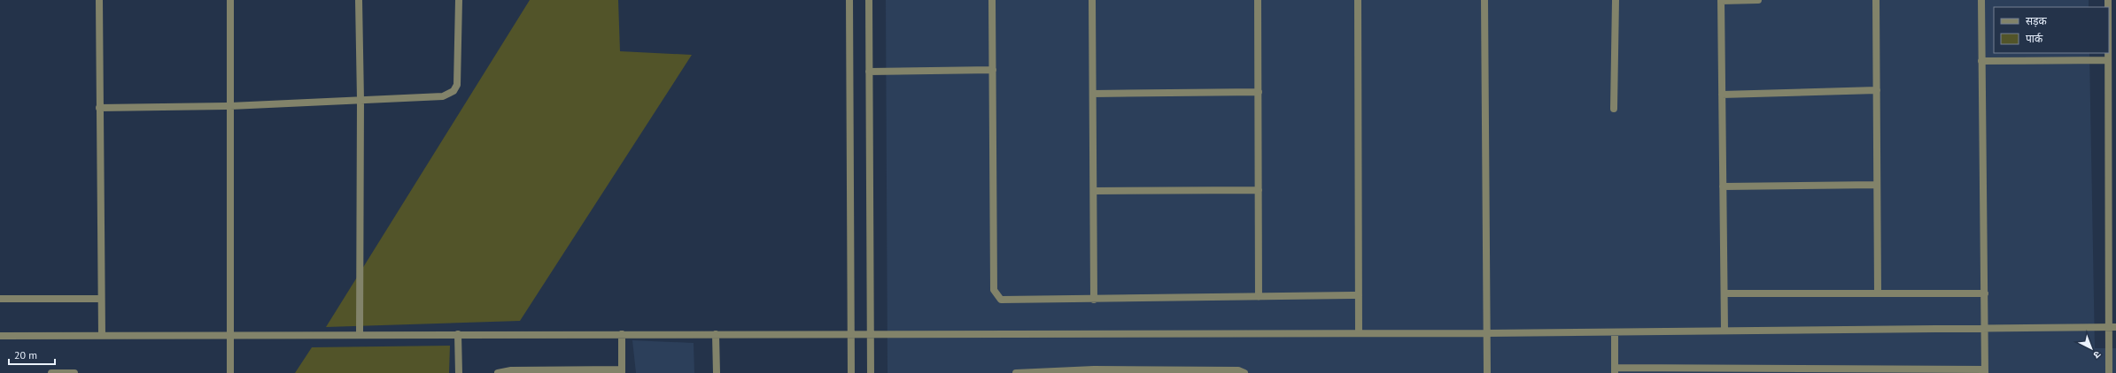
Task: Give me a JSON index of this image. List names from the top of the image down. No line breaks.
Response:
{"legend":["सड़क","पार्क"],"scale_bar":"20 m","north":"bottom right"}
